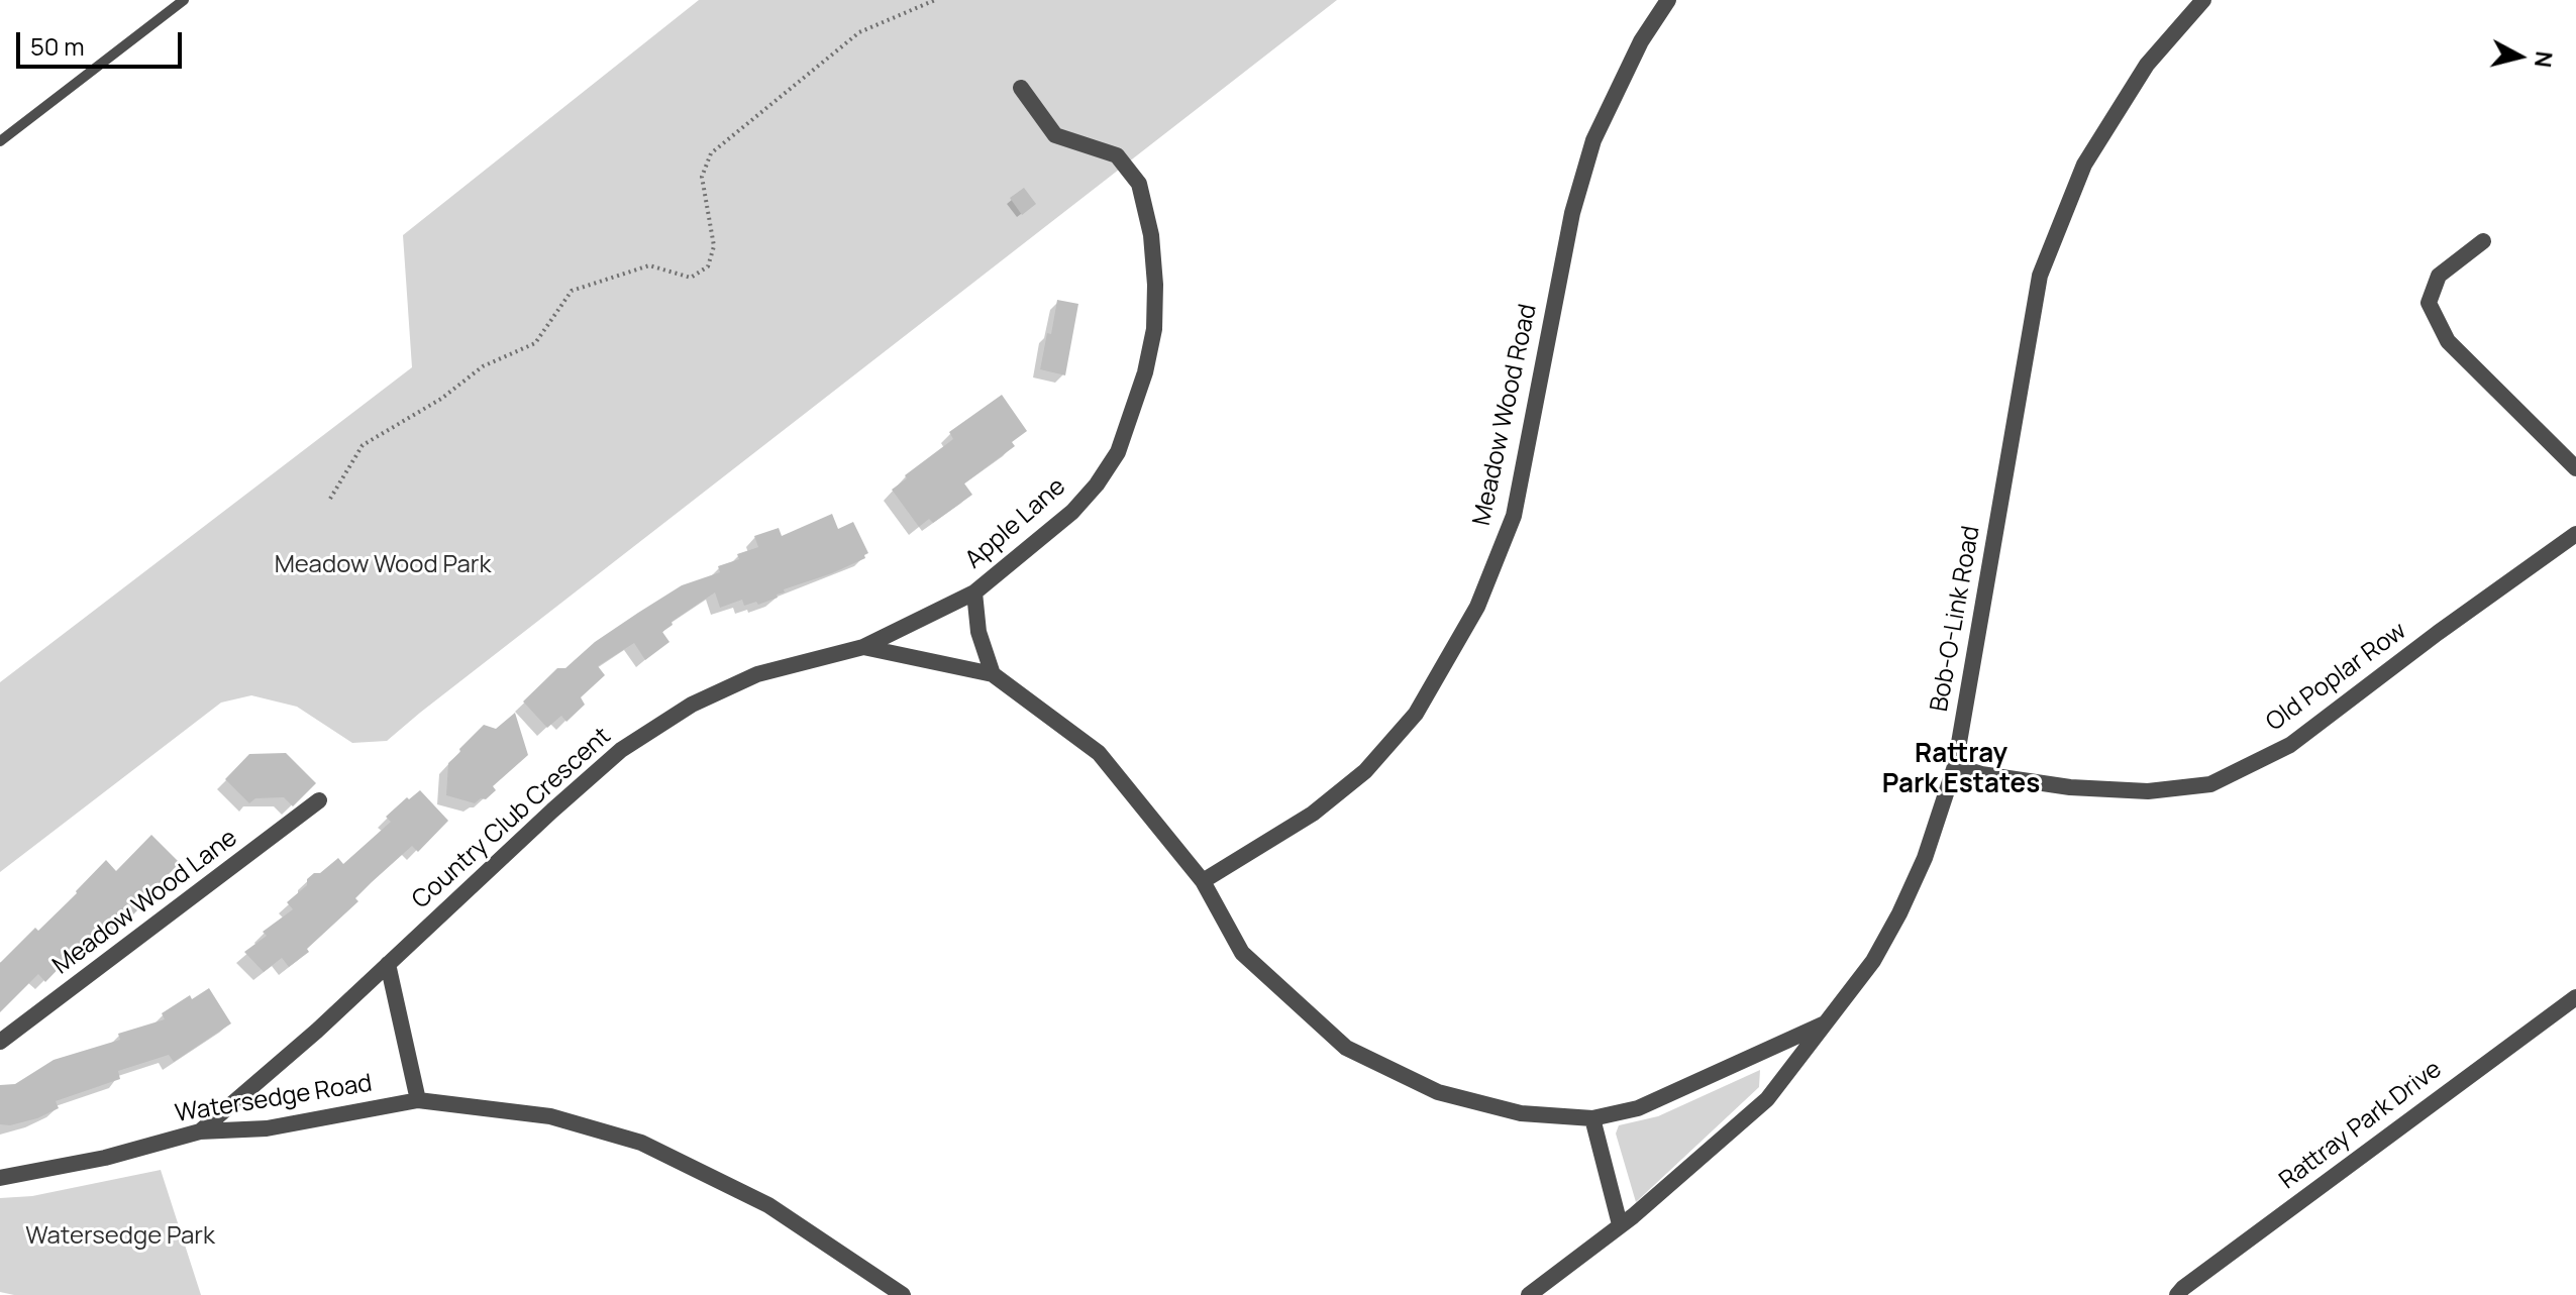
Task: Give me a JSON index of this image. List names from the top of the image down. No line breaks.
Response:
{"streets":{"street":["Meadow Wood Road","Apple Lane","Bob-O-Link Road","Old Poplar Row","Country Club Crescent","Meadow Wood Lane","Watersedge Road","Rattray Park Drive"]},"crossings":[["Meadow Wood Road","Country Club Crescent"],["Apple Lane","Country Club Crescent"],["Bob-O-Link Road","Old Poplar Row"],["Bob-O-Link Road","Country Club Crescent"],["Country Club Crescent","Watersedge Road"]],"districts":["Rattray Park Estates"],"parks":["Meadow Wood Park","Watersedge Park"],"scale_bar":"50 m","north":"right"}
